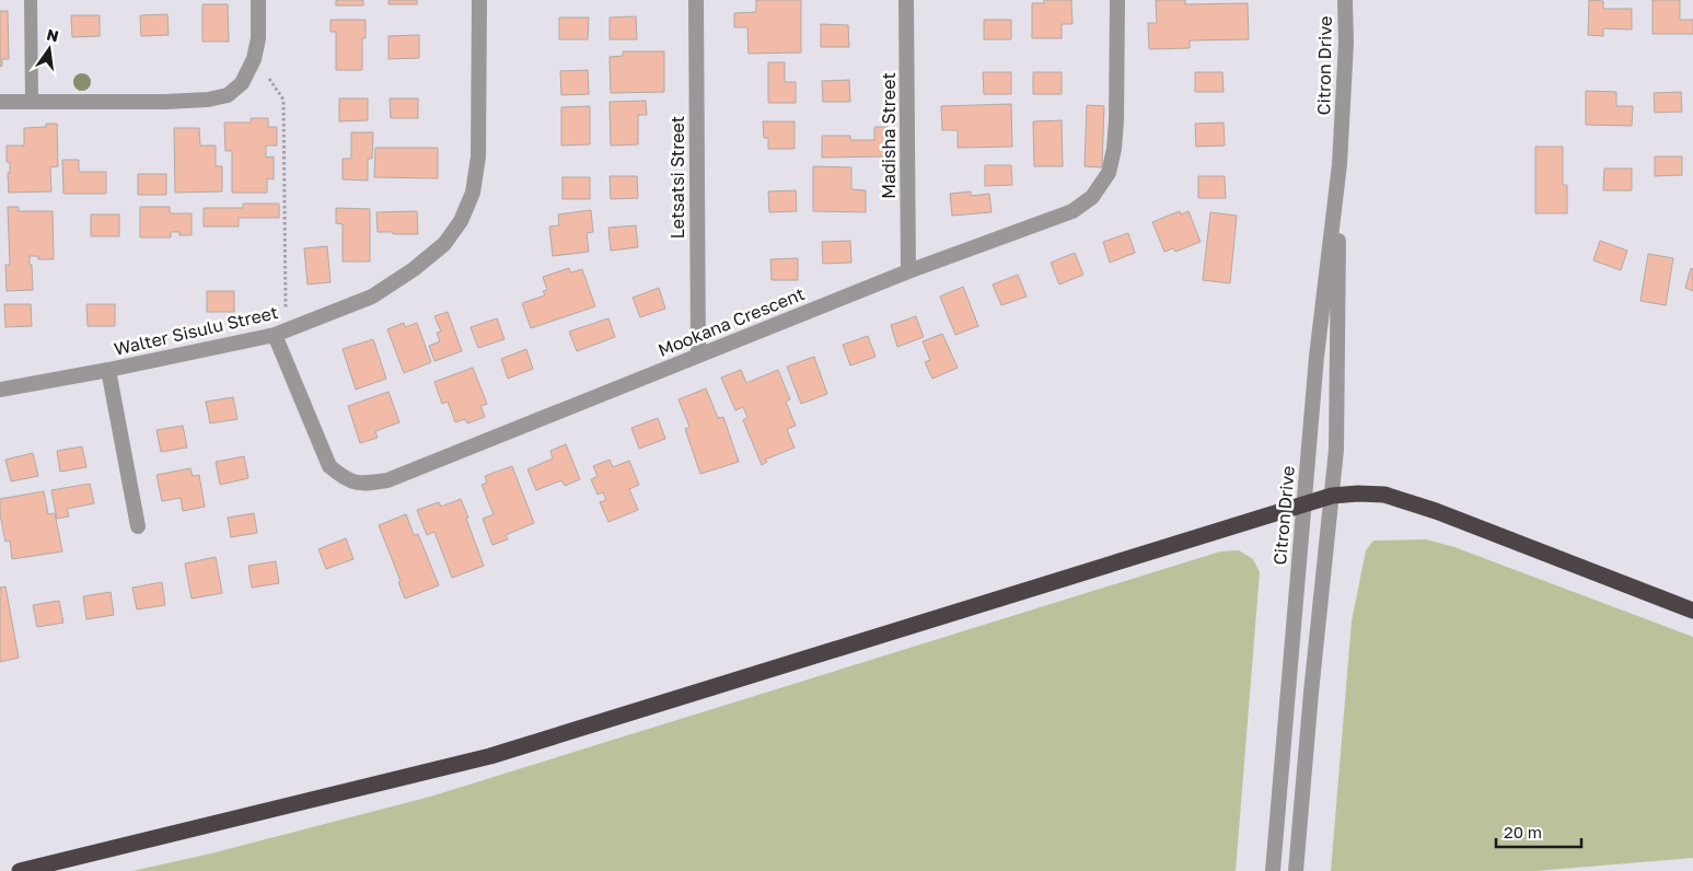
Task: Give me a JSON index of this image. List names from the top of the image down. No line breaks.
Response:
{"streets":{"street":["Citron Drive","Madisha Street","Letsatsi Street","Mookana Crescent","Walter Sisulu Street"]},"crossings":[["Madisha Street","Mookana Crescent"],["Letsatsi Street","Mookana Crescent"],["Mookana Crescent","Walter Sisulu Street"]],"scale_bar":"20 m","north":"top"}
